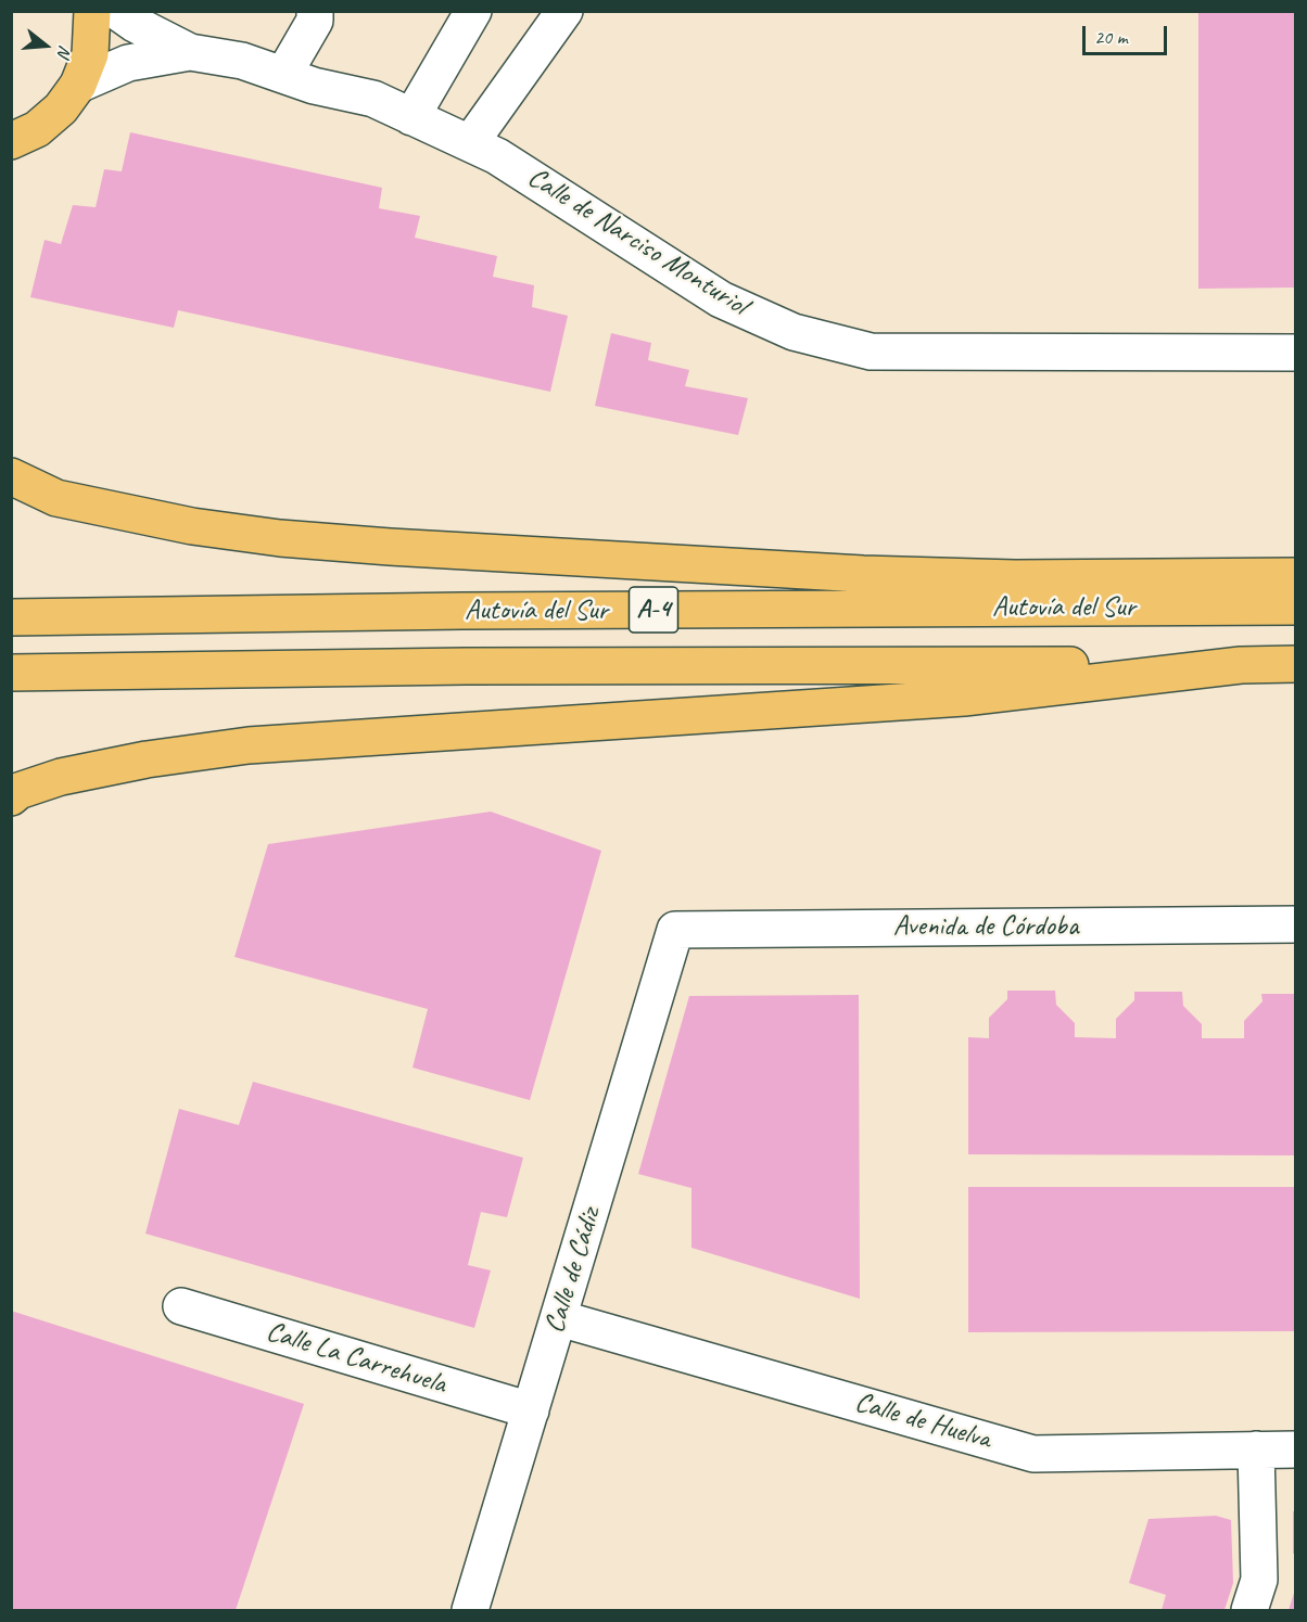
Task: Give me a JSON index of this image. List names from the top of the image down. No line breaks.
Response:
{"streets":{"main road":["Autovía del Sur","A-4"],"street":["Calle de Narciso Monturiol","Avenida de Córdoba","Calle de Cádiz","Calle La Carrehuela","Calle de Huelva"]},"crossings":[["Autovía del Sur","A-4"],["Avenida de Córdoba","Calle de Cádiz"],["Calle de Cádiz","Calle La Carrehuela"],["Calle de Cádiz","Calle de Huelva"]],"scale_bar":"20 m","north":"right"}
